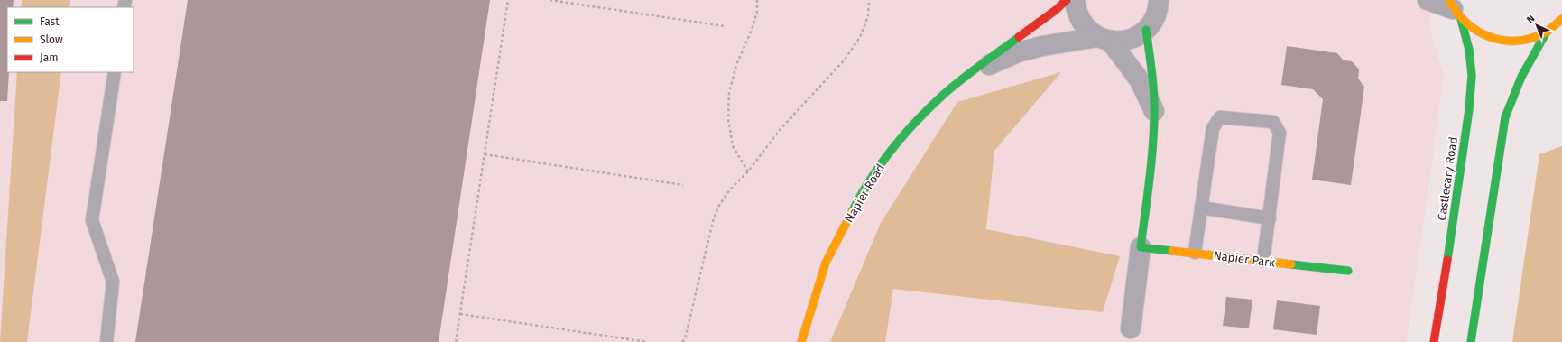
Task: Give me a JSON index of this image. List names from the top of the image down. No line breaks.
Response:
{"streets":{"street":["Castlecary Road","Napier Road","Napier Park"]},"legend":["Fast","Slow","Jam"],"north":"top left"}
